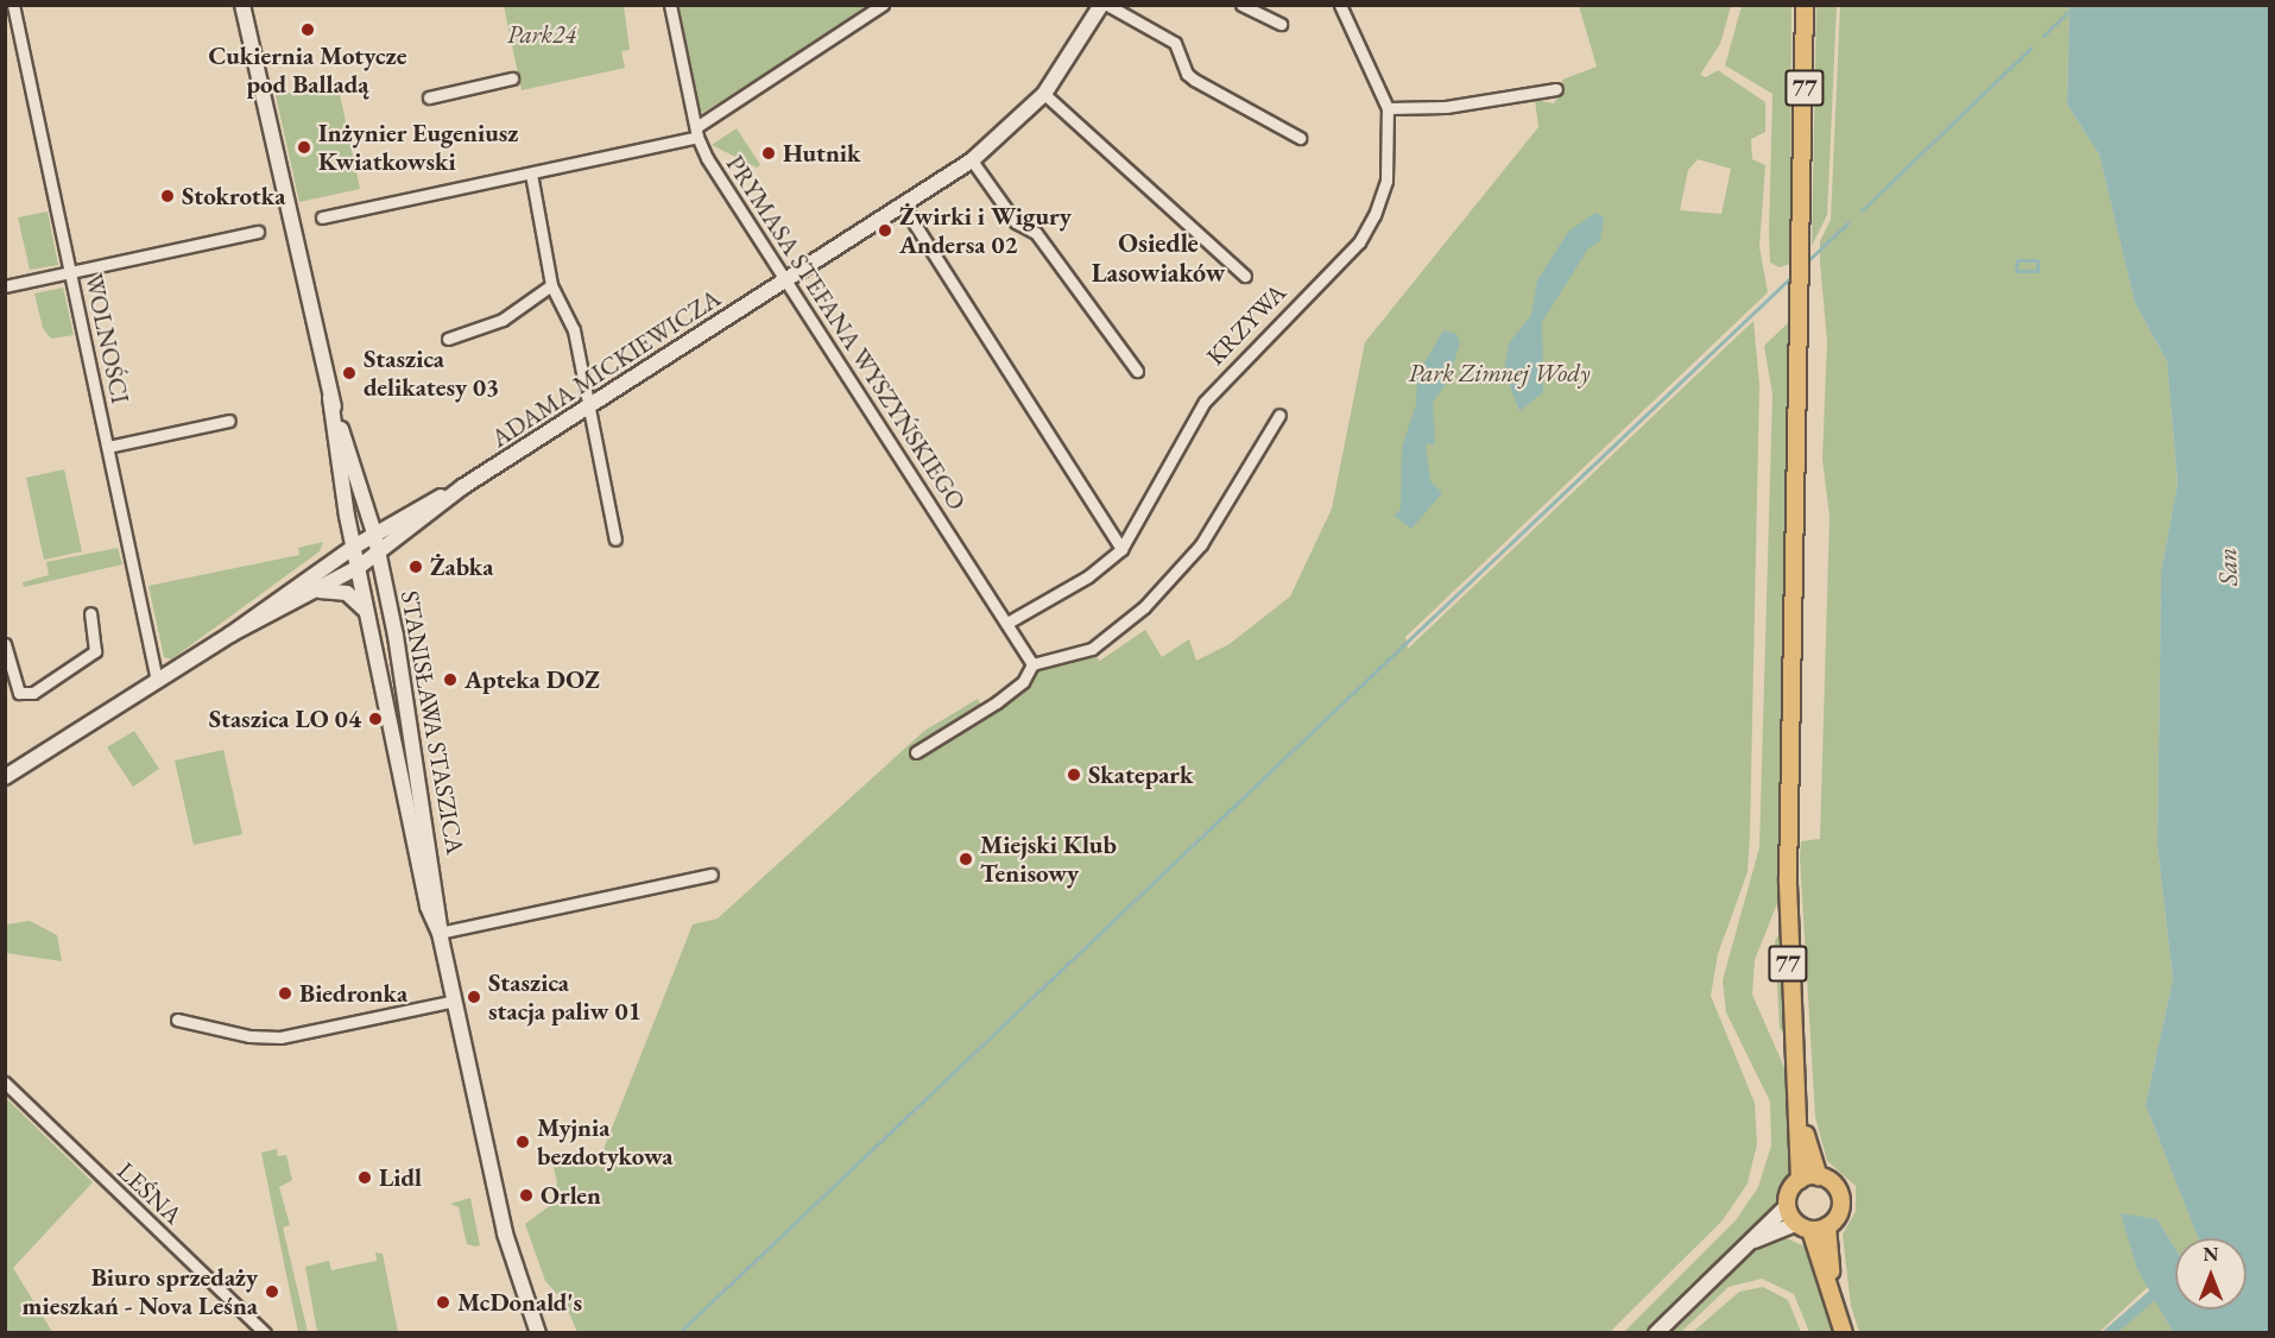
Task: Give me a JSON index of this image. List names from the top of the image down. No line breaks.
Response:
{"streets":{"main road":["77"],"street":["KRZYWA","PRYMASA STEFANA WYSZYŃSKIEGO","WOLNOŚCI","ADAMA MICKIEWICZA","STANISŁAWA STASZICA","LEŚNA"]},"crossings":[["KRZYWA","PRYMASA STEFANA WYSZYŃSKIEGO"],["PRYMASA STEFANA WYSZYŃSKIEGO","ADAMA MICKIEWICZA"],["WOLNOŚCI","ADAMA MICKIEWICZA"],["ADAMA MICKIEWICZA","STANISŁAWA STASZICA"]],"districts":["Osiedle Lasowiaków"],"water":["San"],"parks":["Park24","Park Zimnej Wody"],"places":["Cukiernia Motycze pod Balladą","Inżynier Eugeniusz Kwiatkowski","Hutnik","Stokrotka","Żwirki i Wigury Andersa 02","Staszica delikatesy 03","Żabka","Apteka DOZ","Staszica LO 04","Skatepark","Miejski Klub Tenisowy","Biedronka","Staszica stacja paliw 01","Myjnia bezdotykowa","Lidl","Orlen","Biuro sprzedaży mieszkań - Nova Leśna","McDonald's"],"north":"top"}
